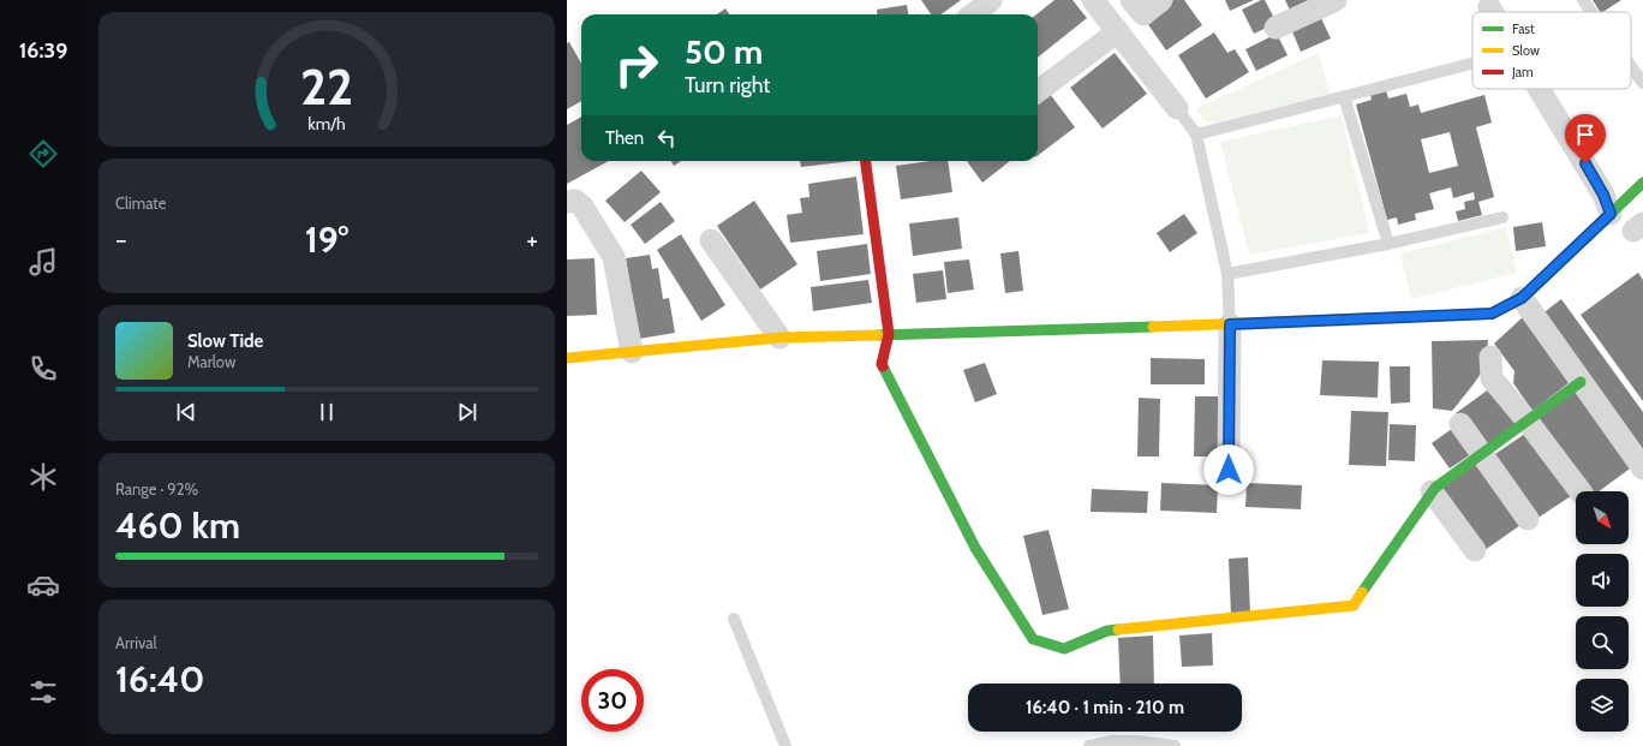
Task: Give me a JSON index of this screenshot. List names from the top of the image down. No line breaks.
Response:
{"legend":["Fast","Slow","Jam"],"north":"bottom right","page":{"tabs":"16:39","turn":["50 m","Turn right"],"then":"Then","tile":["Climate",["Range · 92%","460 km"],["Arrival","16:40"]],"heat":["−","19°","+"],"song":["Slow Tide","Marlow"],"limit":"30","trip":"16:40 · 1 min · 210 m","gauge":["22","km/h"]}}
